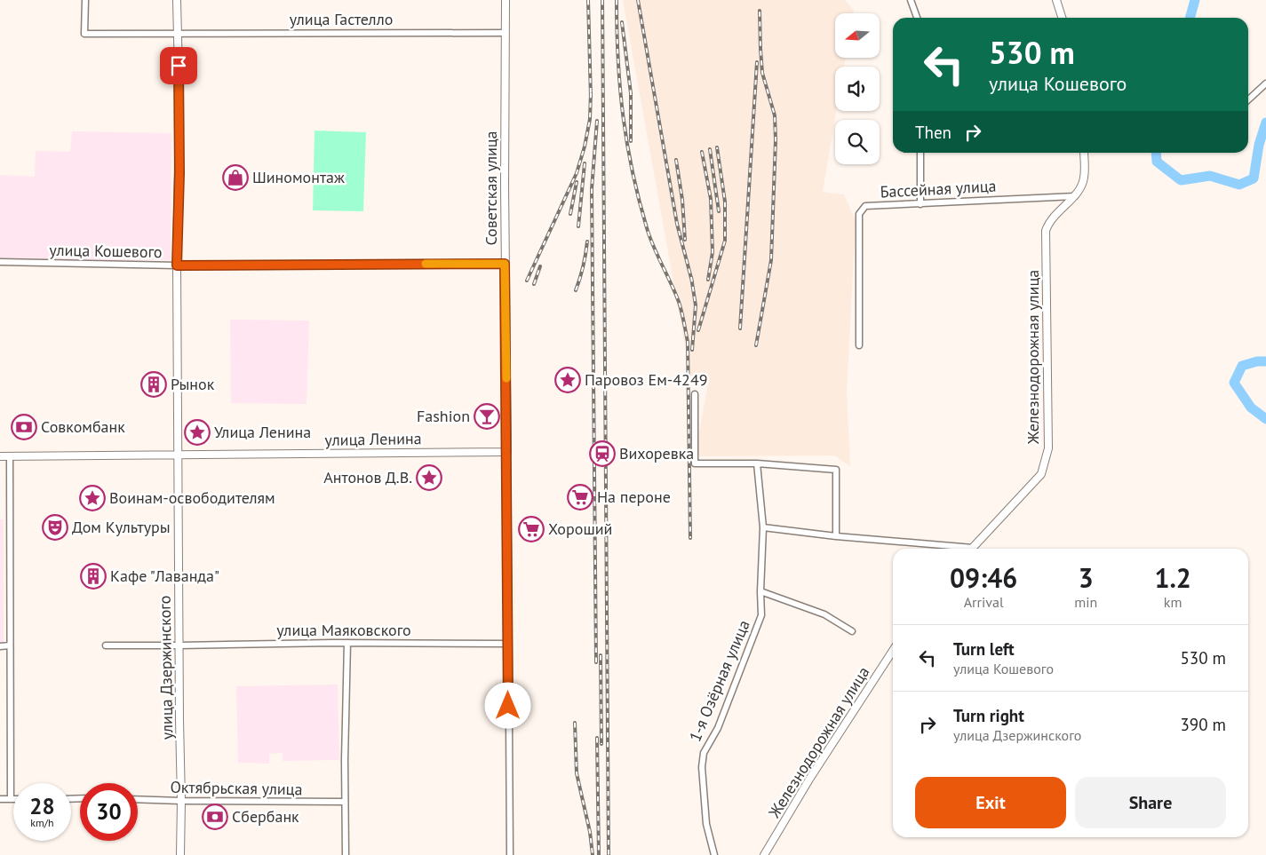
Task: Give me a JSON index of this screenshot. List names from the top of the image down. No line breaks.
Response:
{"streets":{"street":["улица Гастелло","Советская улица","Бассейная улица","улица Кошевого","Железнодорожная улица","улица Ленина","улица Маяковского","улица Дзержинского","1-я Озёрная улица","Октябрьская улица"]},"crossings":[["улица Гастелло","Советская улица"],["улица Гастелло","улица Дзержинского"],["Советская улица","улица Кошевого"],["Советская улица","улица Ленина"],["Советская улица","улица Маяковского"],["Бассейная улица","Железнодорожная улица"],["улица Кошевого","улица Дзержинского"],["улица Ленина","улица Дзержинского"],["улица Маяковского","улица Дзержинского"],["улица Дзержинского","Октябрьская улица"]],"places":{"shop":["Шиномонтаж"],"place":["Паровоз Ем-4249","Улица Ленина","Антонов Д.В.","Воинам-освободителям"],"building":["Рынок","Кафе \"Лаванда\""],"bar":["Fashion"],"bank":["Совкомбанк","Сбербанк"],"station":["Вихоревка"],"supermarket":["На пероне","Хороший"],"theatre":["Дом Культуры"]},"north":"left","page":{"turn":["530 m","улица Кошевого"],"then":"Then","eta":["09:46","Arrival","3","min","1.2","km"],"list":[{"name":"Turn left","note":"улица Кошевого","value":"530 m"},{"name":"Turn right","note":"улица Дзержинского","value":"390 m"}],"buttons":["Exit","Share"],"speed":"28 km/h","limit":"30"}}
